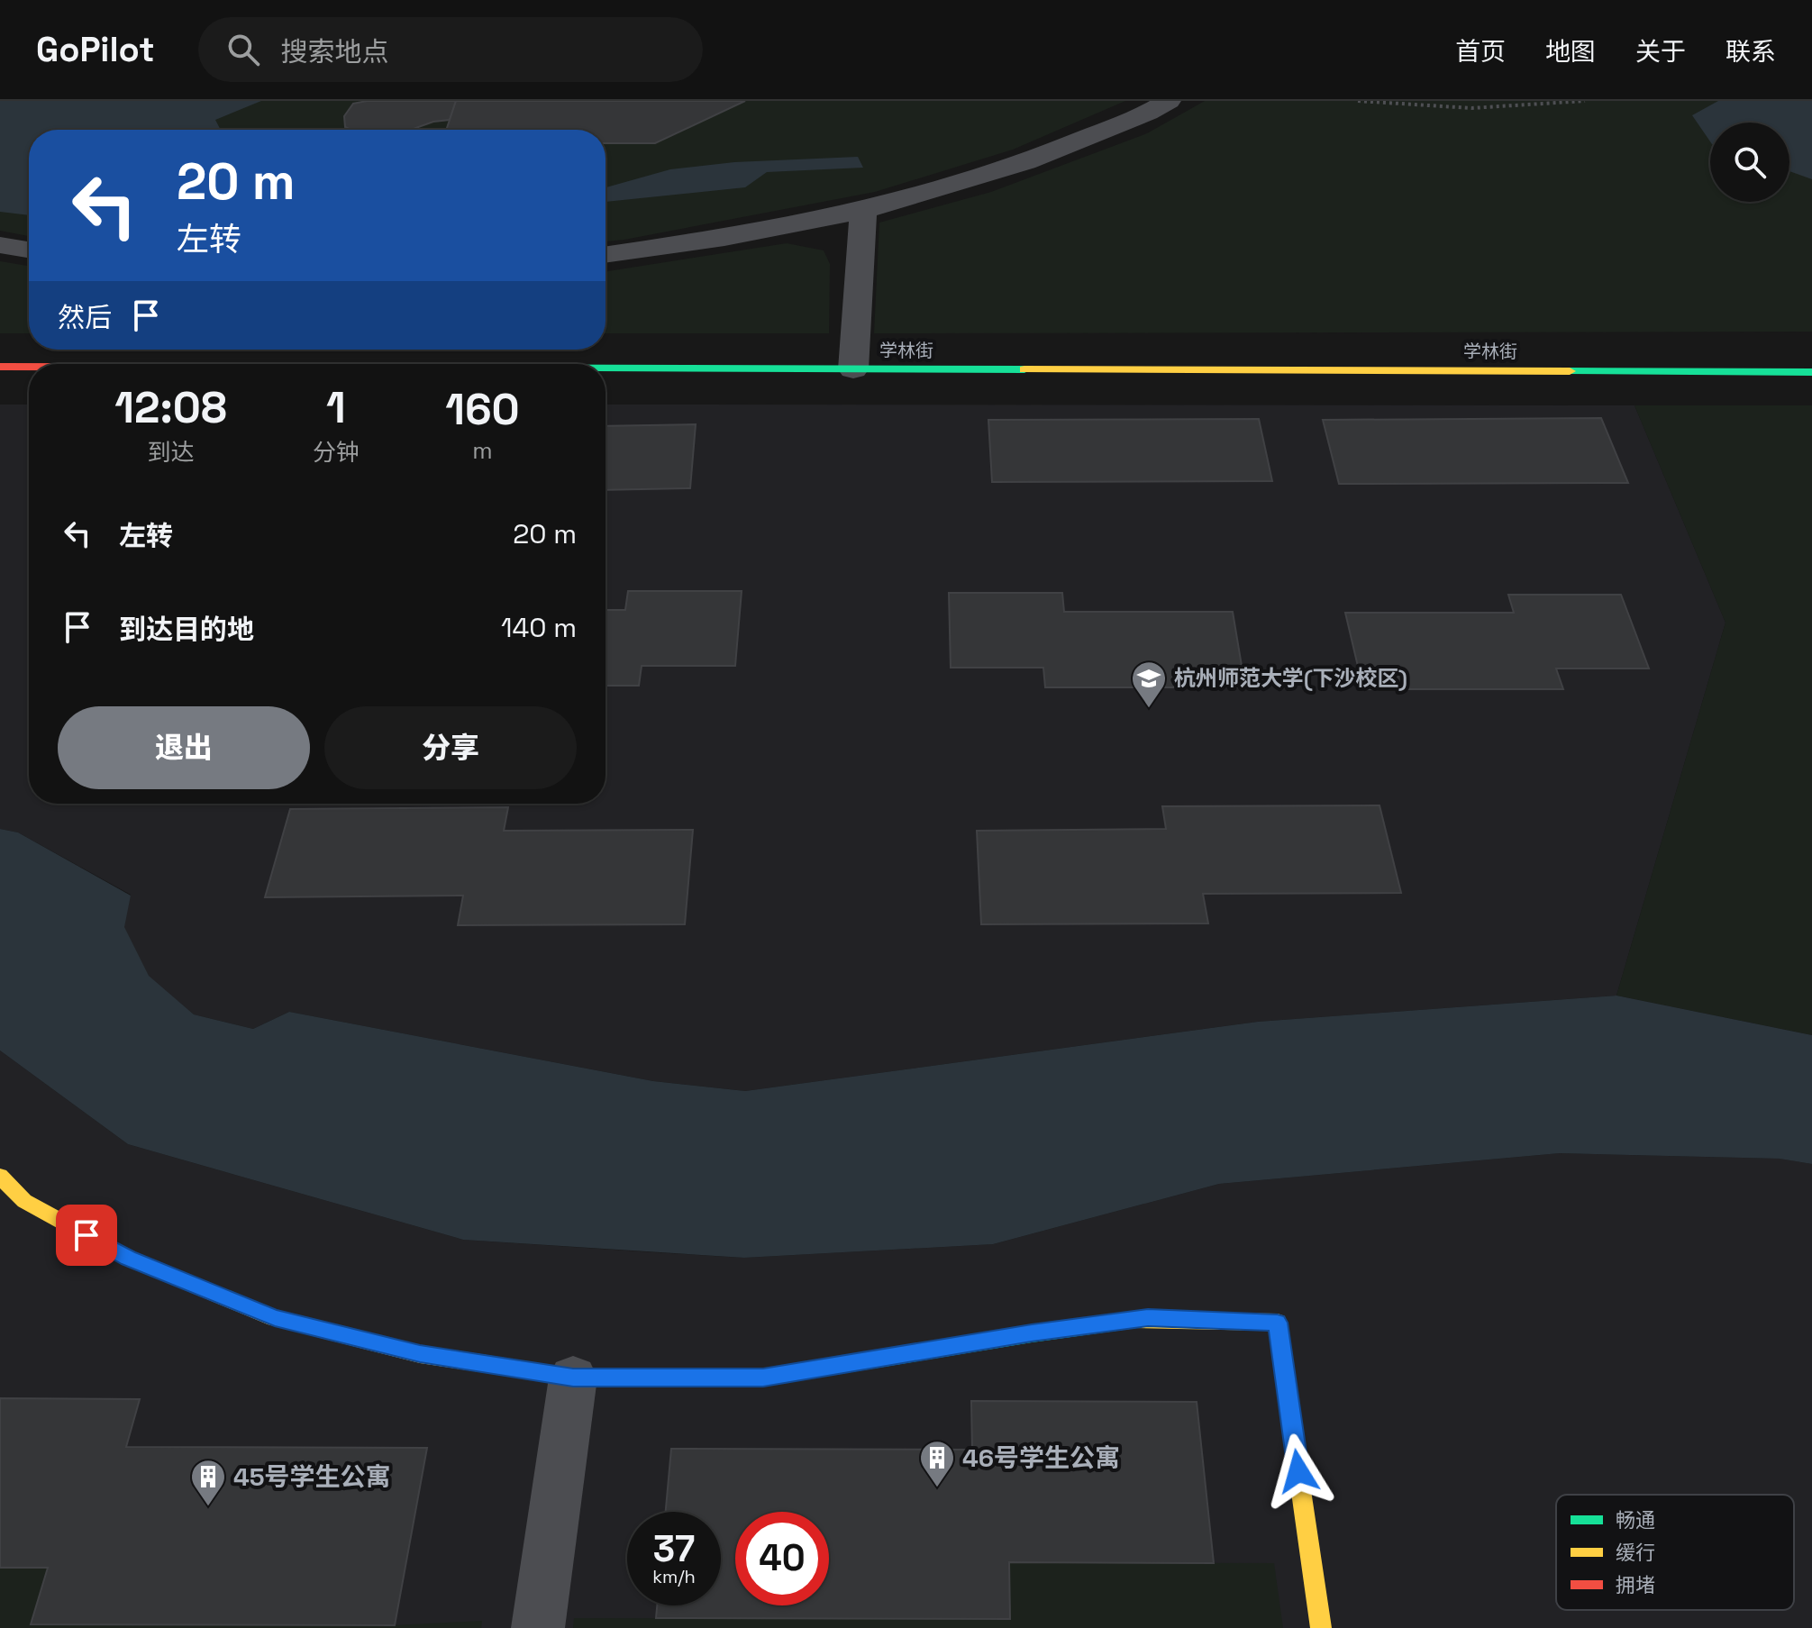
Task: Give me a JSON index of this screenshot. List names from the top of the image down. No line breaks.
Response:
{"streets":{"main road":["学林街"]},"places":{"school or university":["杭州师范大学(下沙校区)"],"building":["46号学生公寓","45号学生公寓"]},"legend":["畅通","缓行","拥堵"],"page":{"header":"GoPilot","search":"搜索地点","nav":["首页","地图","关于","联系"],"turn":["20 m","左转"],"then":"然后","eta":["12:08","到达","1","分钟","160","m"],"list":[{"name":"左转","value":"20 m"},{"name":"到达目的地","value":"140 m"}],"buttons":["退出","分享"],"speed":"37 km/h","limit":"40"}}
